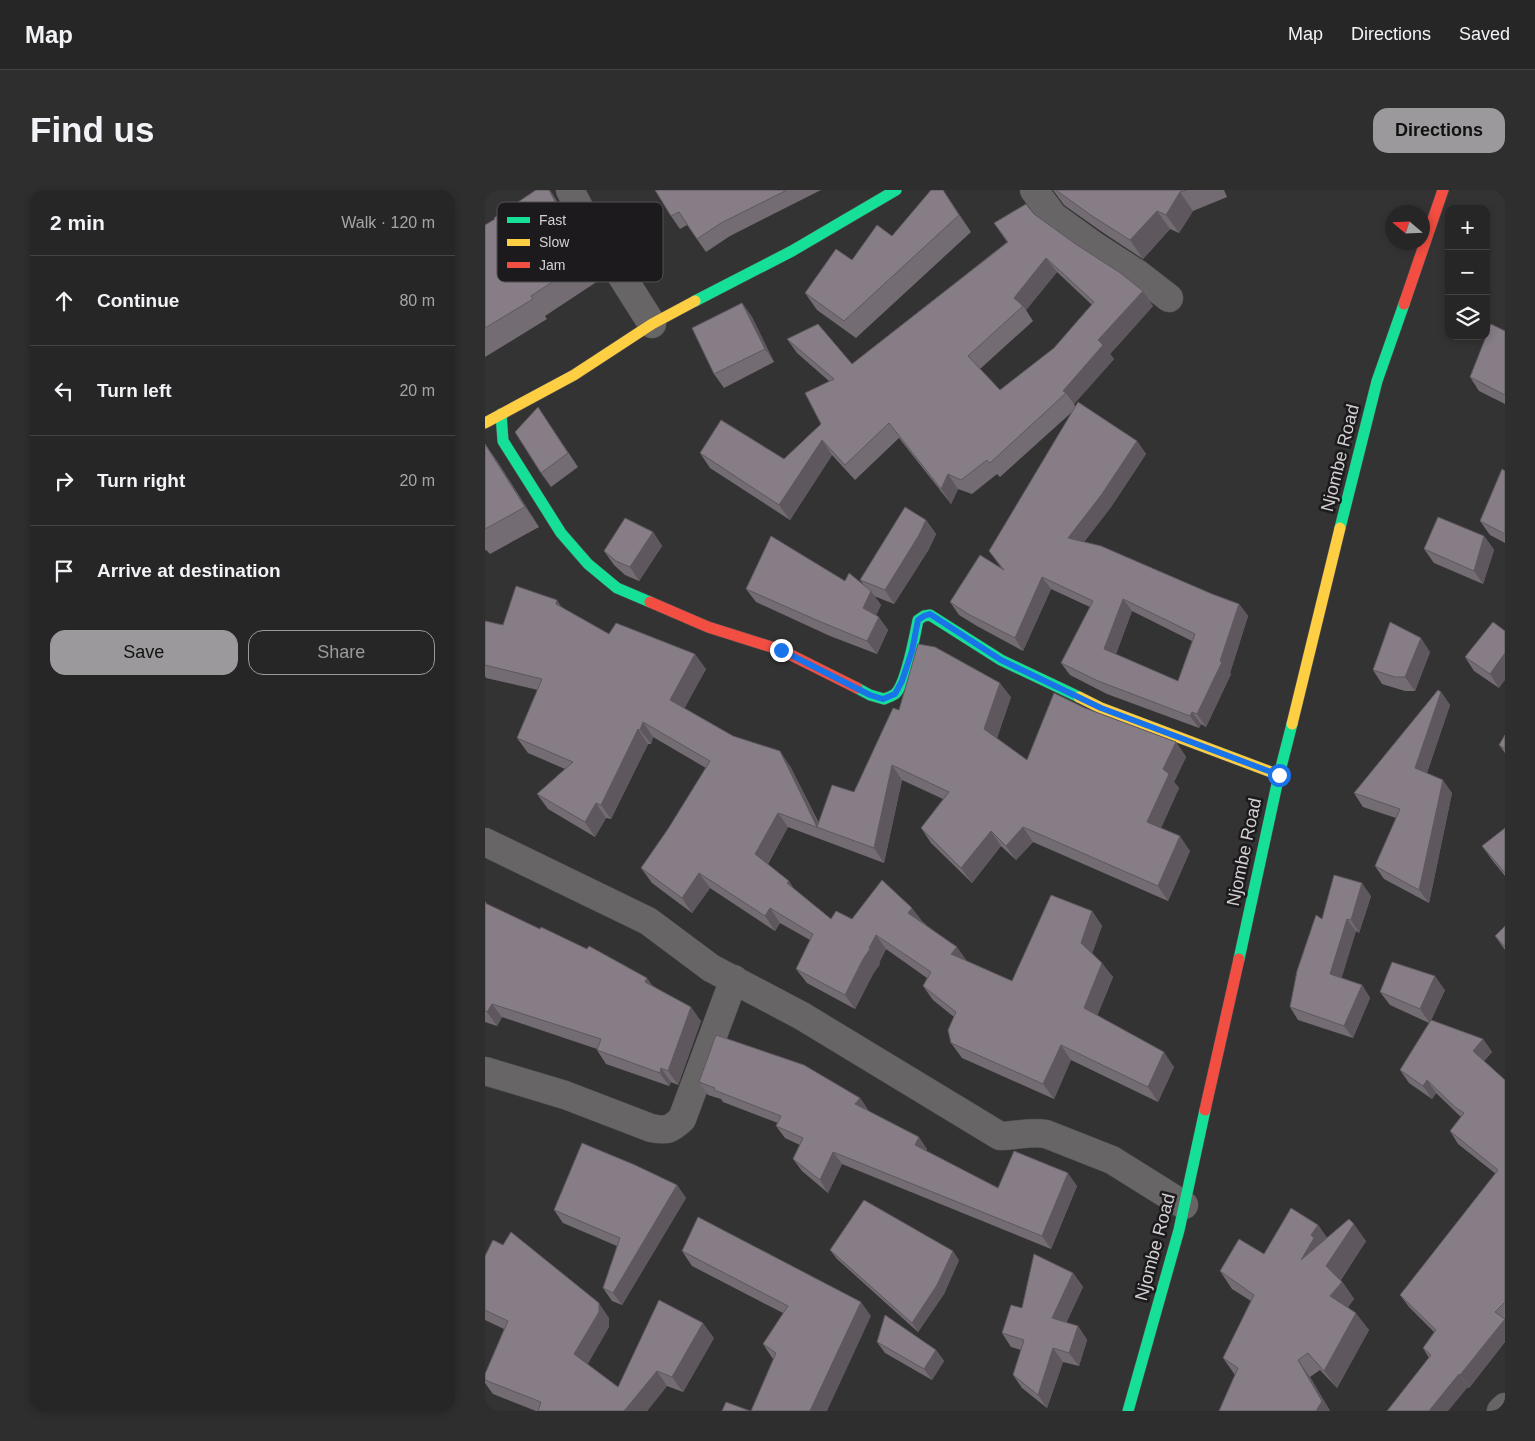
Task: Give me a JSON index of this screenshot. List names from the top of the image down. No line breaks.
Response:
{"streets":{"main road":["Njombe Road"]},"legend":["Fast","Slow","Jam"],"north":"left","page":{"header":"Map","nav":["Map","Directions","Saved"],"buttons":["Directions",["Save","Share"]],"title":"Find us","heading":["2 min","Walk · 120 m"],"map_buttons":["+","−"],"list":[["Continue","80 m"],["Turn left","20 m"],["Turn right","20 m"],"Arrive at destination"]}}
